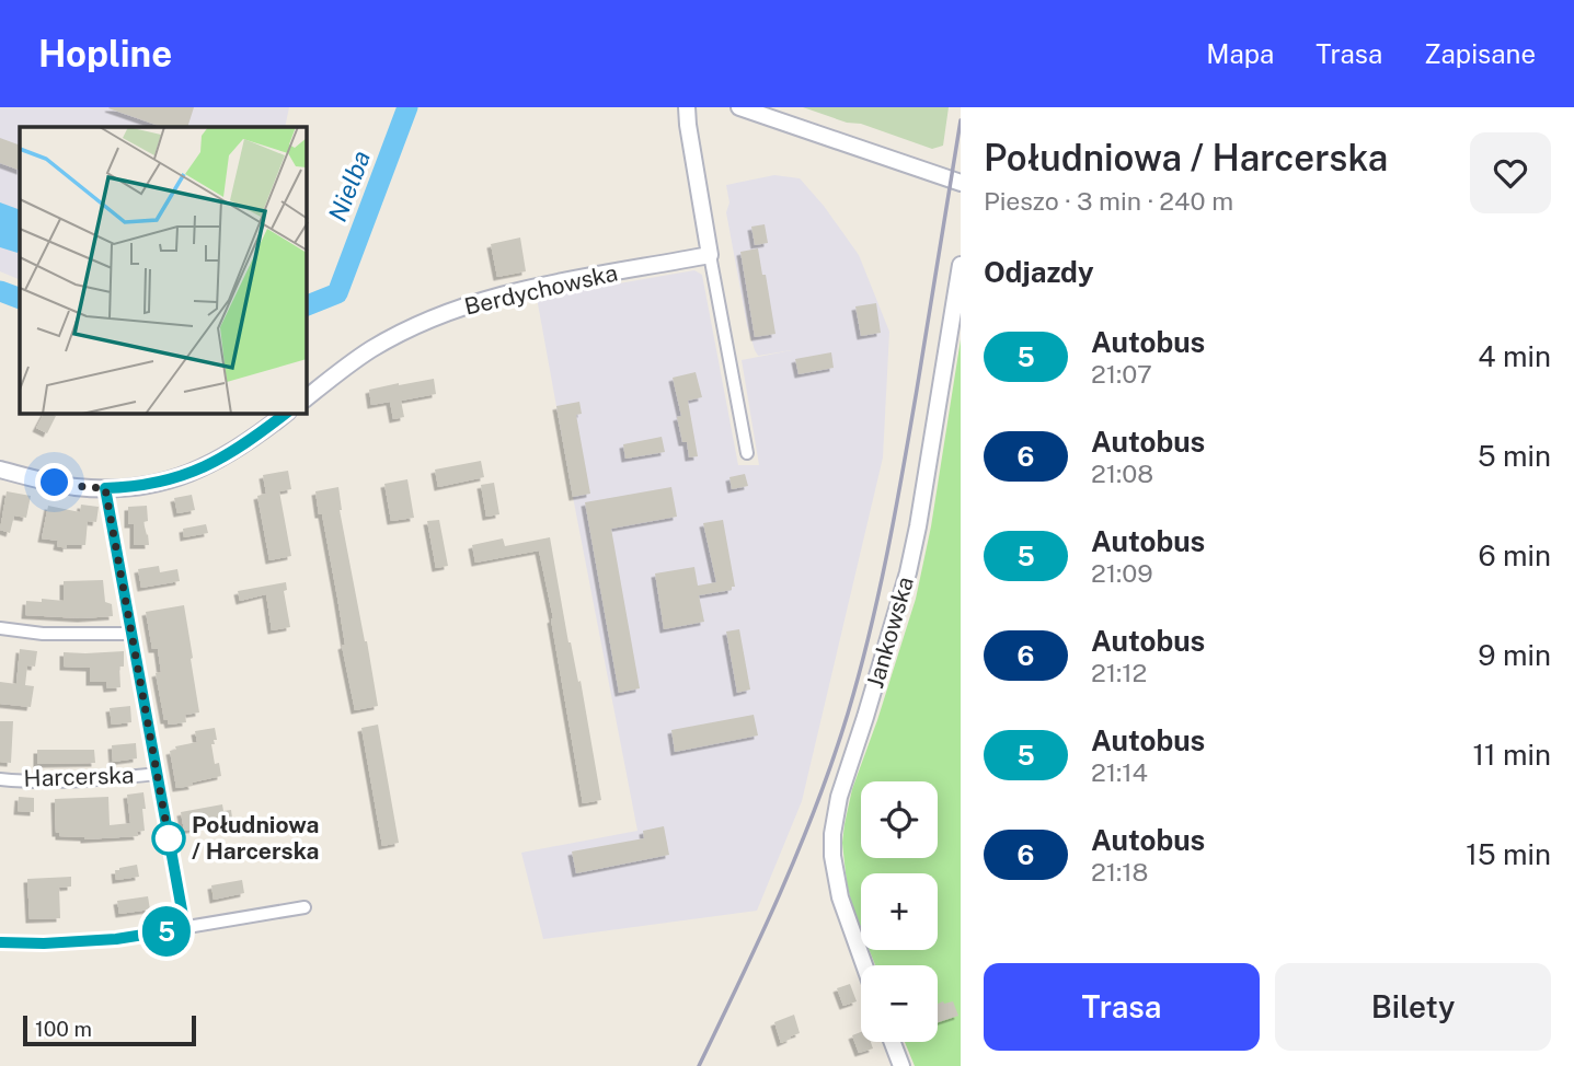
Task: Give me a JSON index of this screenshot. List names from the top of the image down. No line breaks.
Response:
{"streets":{"street":["Berdychowska","Jankowska","Harcerska"]},"water":["Nielba"],"places":["Południowa / Harcerska"],"lines":["bus line 5"],"scale_bar":"100 m","page":{"header":"Hopline","nav":["Mapa","Trasa","Zapisane"],"on_map":"5","heading":[["Południowa / Harcerska","Pieszo · 3 min · 240 m"],"Odjazdy"],"list":[{"mark":"5","name":"Autobus","note":"21:07","value":"4 min"},{"mark":"6","name":"Autobus","note":"21:08","value":"5 min"},{"mark":"5","name":"Autobus","note":"21:09","value":"6 min"},{"mark":"6","name":"Autobus","note":"21:12","value":"9 min"},{"mark":"5","name":"Autobus","note":"21:14","value":"11 min"},{"mark":"6","name":"Autobus","note":"21:18","value":"15 min"}],"map_buttons":["+","−"],"buttons":["Trasa","Bilety"],"scale":"100 m"}}
